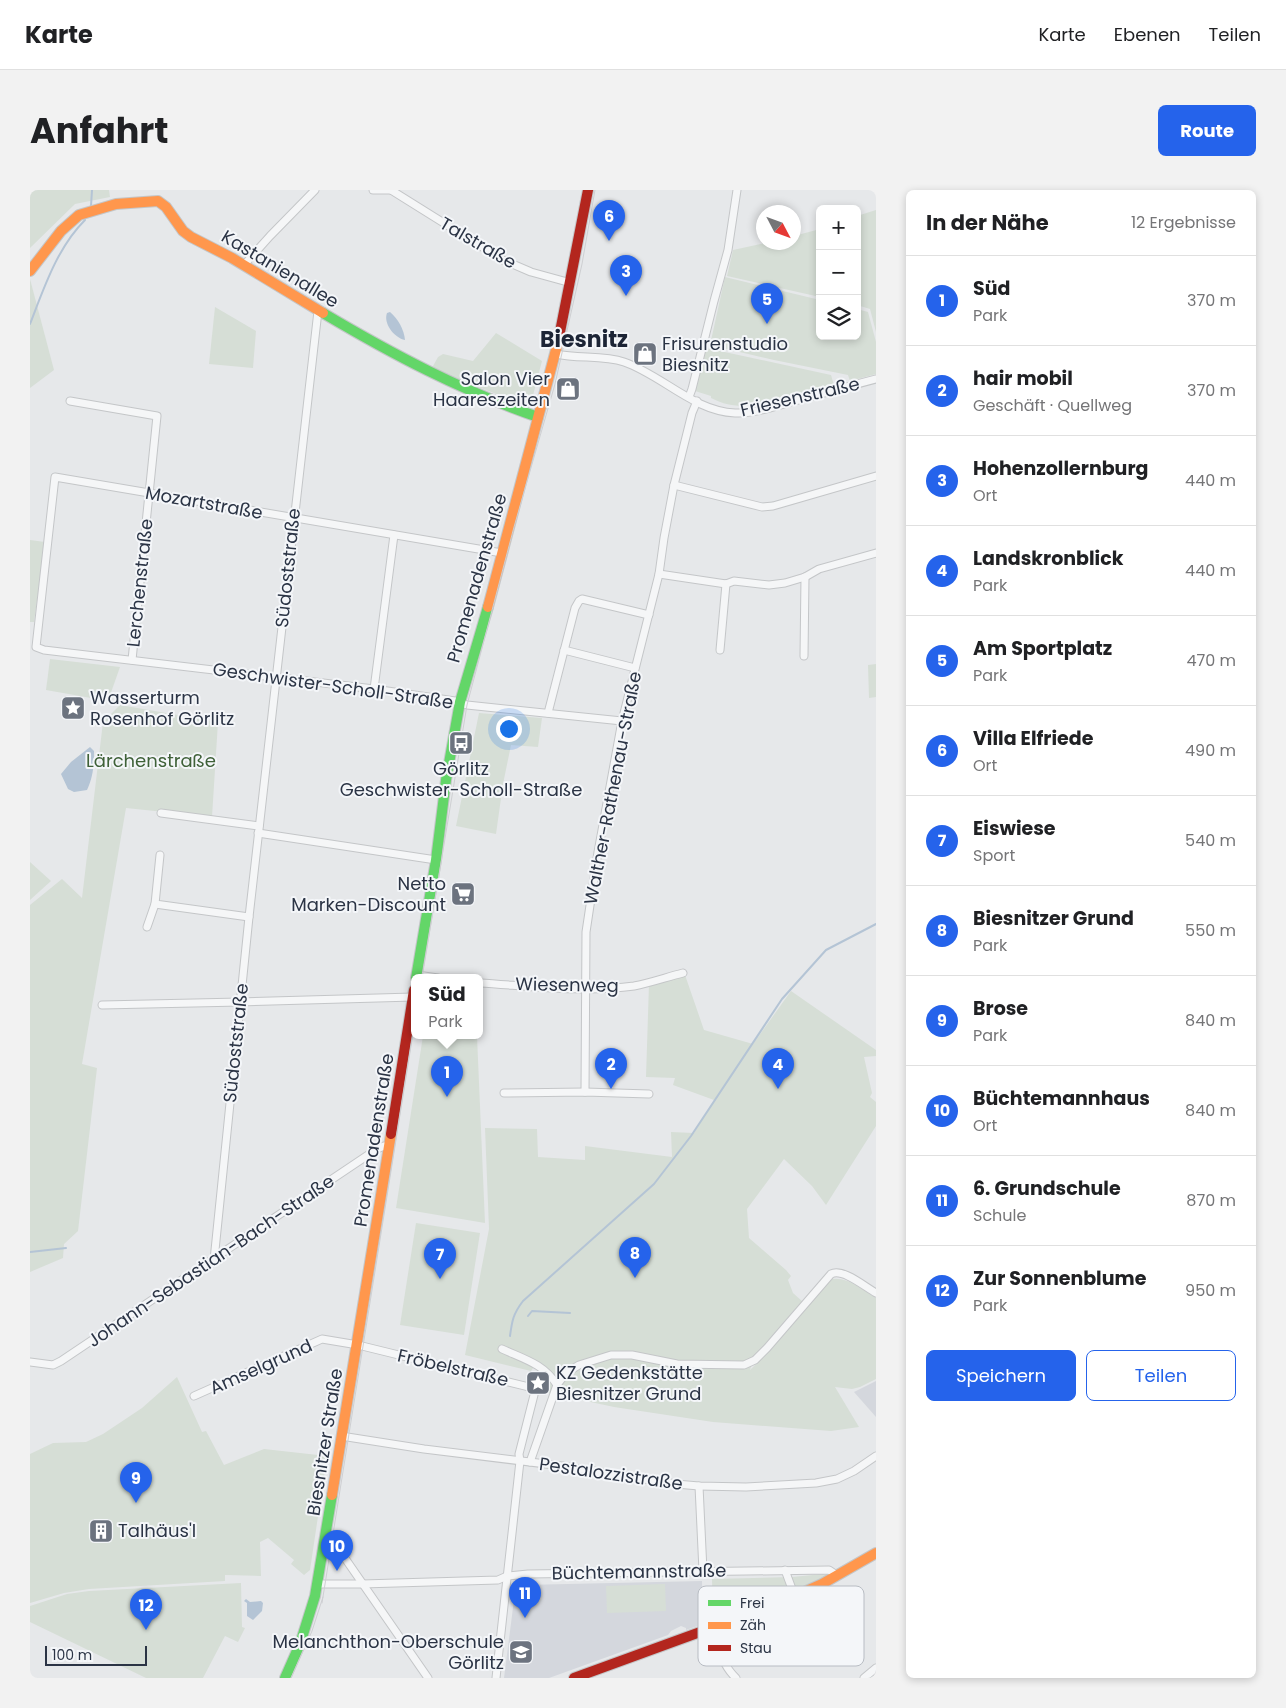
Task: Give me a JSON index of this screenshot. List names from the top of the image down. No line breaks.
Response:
{"streets":{"main road":["Kastanienallee","Promenadenstraße","Biesnitzer Straße"],"street":["Talstraße","Friesenstraße","Mozartstraße","Südoststraße","Lerchenstraße","Geschwister-Scholl-Straße","Walther-Rathenau-Straße","Wiesenweg","Johann-Sebastian-Bach-Straße","Amselgrund","Fröbelstraße","Pestalozzistraße","Büchtemannstraße"]},"crossings":[["Talstraße","Promenadenstraße"],["Kastanienallee","Südoststraße"],["Kastanienallee","Promenadenstraße"],["Friesenstraße","Promenadenstraße"],["Friesenstraße","Walther-Rathenau-Straße"],["Mozartstraße","Südoststraße"],["Mozartstraße","Promenadenstraße"],["Mozartstraße","Lerchenstraße"],["Mozartstraße","Geschwister-Scholl-Straße"],["Südoststraße","Geschwister-Scholl-Straße"],["Südoststraße","Johann-Sebastian-Bach-Straße"],["Promenadenstraße","Geschwister-Scholl-Straße"],["Promenadenstraße","Johann-Sebastian-Bach-Straße"],["Promenadenstraße","Biesnitzer Straße"],["Lerchenstraße","Geschwister-Scholl-Straße"],["Geschwister-Scholl-Straße","Walther-Rathenau-Straße"],["Walther-Rathenau-Straße","Wiesenweg"],["Amselgrund","Fröbelstraße"],["Amselgrund","Biesnitzer Straße"],["Fröbelstraße","Biesnitzer Straße"],["Fröbelstraße","Pestalozzistraße"],["Biesnitzer Straße","Pestalozzistraße"],["Biesnitzer Straße","Büchtemannstraße"]],"districts":["Biesnitz"],"parks":["Lärchenstraße"],"places":{"shop":["Frisurenstudio Biesnitz","Salon Vier Haareszeiten"],"place":["Wasserturm Rosenhof Görlitz","KZ Gedenkstätte Biesnitzer Grund"],"bus stop":["Görlitz Geschwister-Scholl-Straße"],"supermarket":["Netto Marken-Discount"],"building":["Talhäus'l"],"school or university":["Melanchthon-Oberschule Görlitz"]},"legend":["Frei","Zäh","Stau"],"scale_bar":"100 m","north":"bottom right","page":{"header":"Karte","nav":["Karte","Ebenen","Teilen"],"title":"Anfahrt","buttons":["Route",["Speichern","Teilen"]],"heading":["In der Nähe","12 Ergebnisse"],"pins":["6","3","5","2","4","1","8","7","9","10","11","12"],"map_buttons":["+","−"],"list":[{"mark":"1","name":"Süd","note":"Park","value":"370 m"},{"mark":"2","name":"hair mobil","note":"Geschäft · Quellweg","value":"370 m"},{"mark":"3","name":"Hohenzollernburg","note":"Ort","value":"440 m"},{"mark":"4","name":"Landskronblick","note":"Park","value":"440 m"},{"mark":"5","name":"Am Sportplatz","note":"Park","value":"470 m"},{"mark":"6","name":"Villa Elfriede","note":"Ort","value":"490 m"},{"mark":"7","name":"Eiswiese","note":"Sport","value":"540 m"},{"mark":"8","name":"Biesnitzer Grund","note":"Park","value":"550 m"},{"mark":"9","name":"Brose","note":"Park","value":"840 m"},{"mark":"10","name":"Büchtemannhaus","note":"Ort","value":"840 m"},{"mark":"11","name":"6. Grundschule","note":"Schule","value":"870 m"},{"mark":"12","name":"Zur Sonnenblume","note":"Park","value":"950 m"}],"popup":["Süd","Park"],"scale":"100 m"}}
